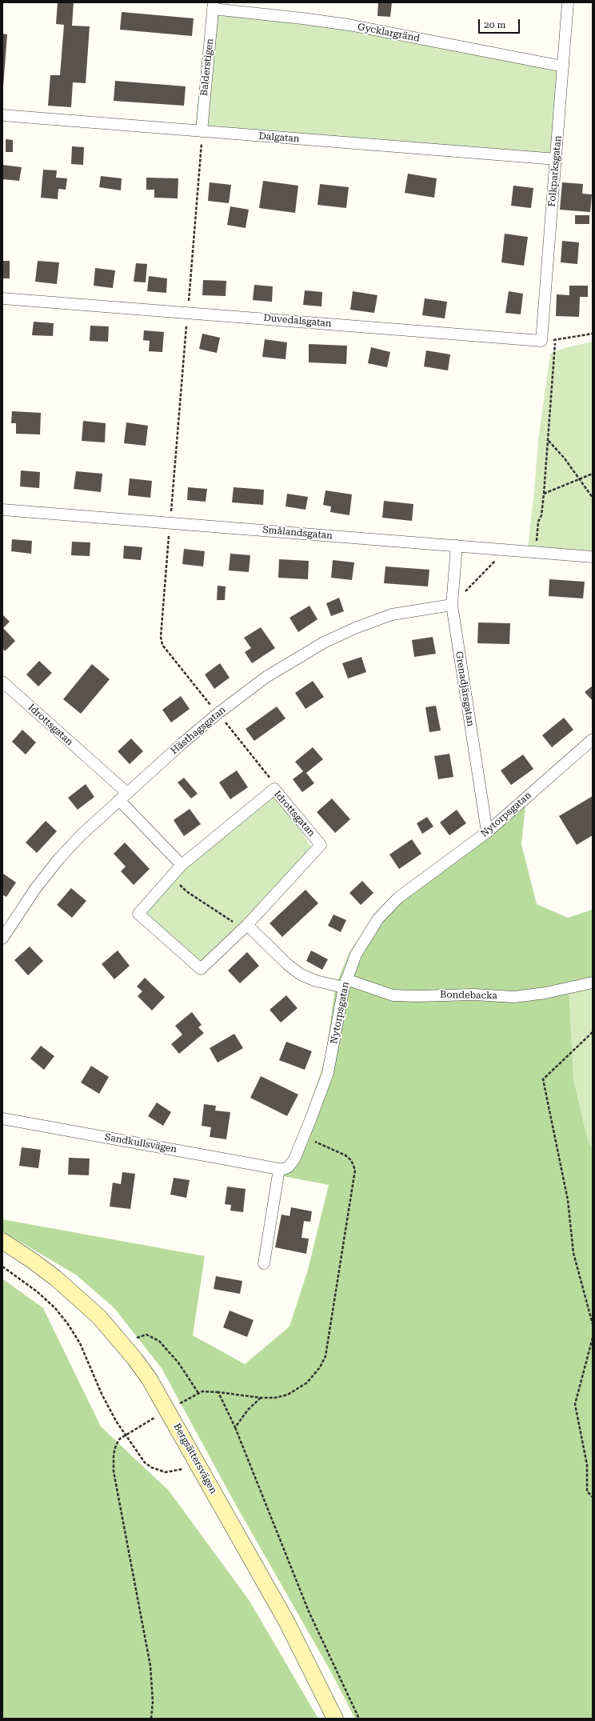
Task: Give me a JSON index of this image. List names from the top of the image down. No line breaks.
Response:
{"streets":{"street":["Gycklargränd","Balderstigen","Dalgatan","Folkparksgatan","Duvedalsgatan","Smålandsgatan","Grenadjärsgatan","Idrottsgatan","Hästhagsgatan","Nytorpsgatan","Bondebacka","Sandkullsvägen","Bergsättersvägen"]},"crossings":[["Gycklargränd","Balderstigen"],["Gycklargränd","Folkparksgatan"],["Balderstigen","Dalgatan"],["Dalgatan","Folkparksgatan"],["Folkparksgatan","Duvedalsgatan"],["Smålandsgatan","Grenadjärsgatan"],["Grenadjärsgatan","Hästhagsgatan"],["Grenadjärsgatan","Nytorpsgatan"],["Idrottsgatan","Hästhagsgatan"],["Nytorpsgatan","Bondebacka"],["Nytorpsgatan","Sandkullsvägen"]],"scale_bar":"20 m"}
